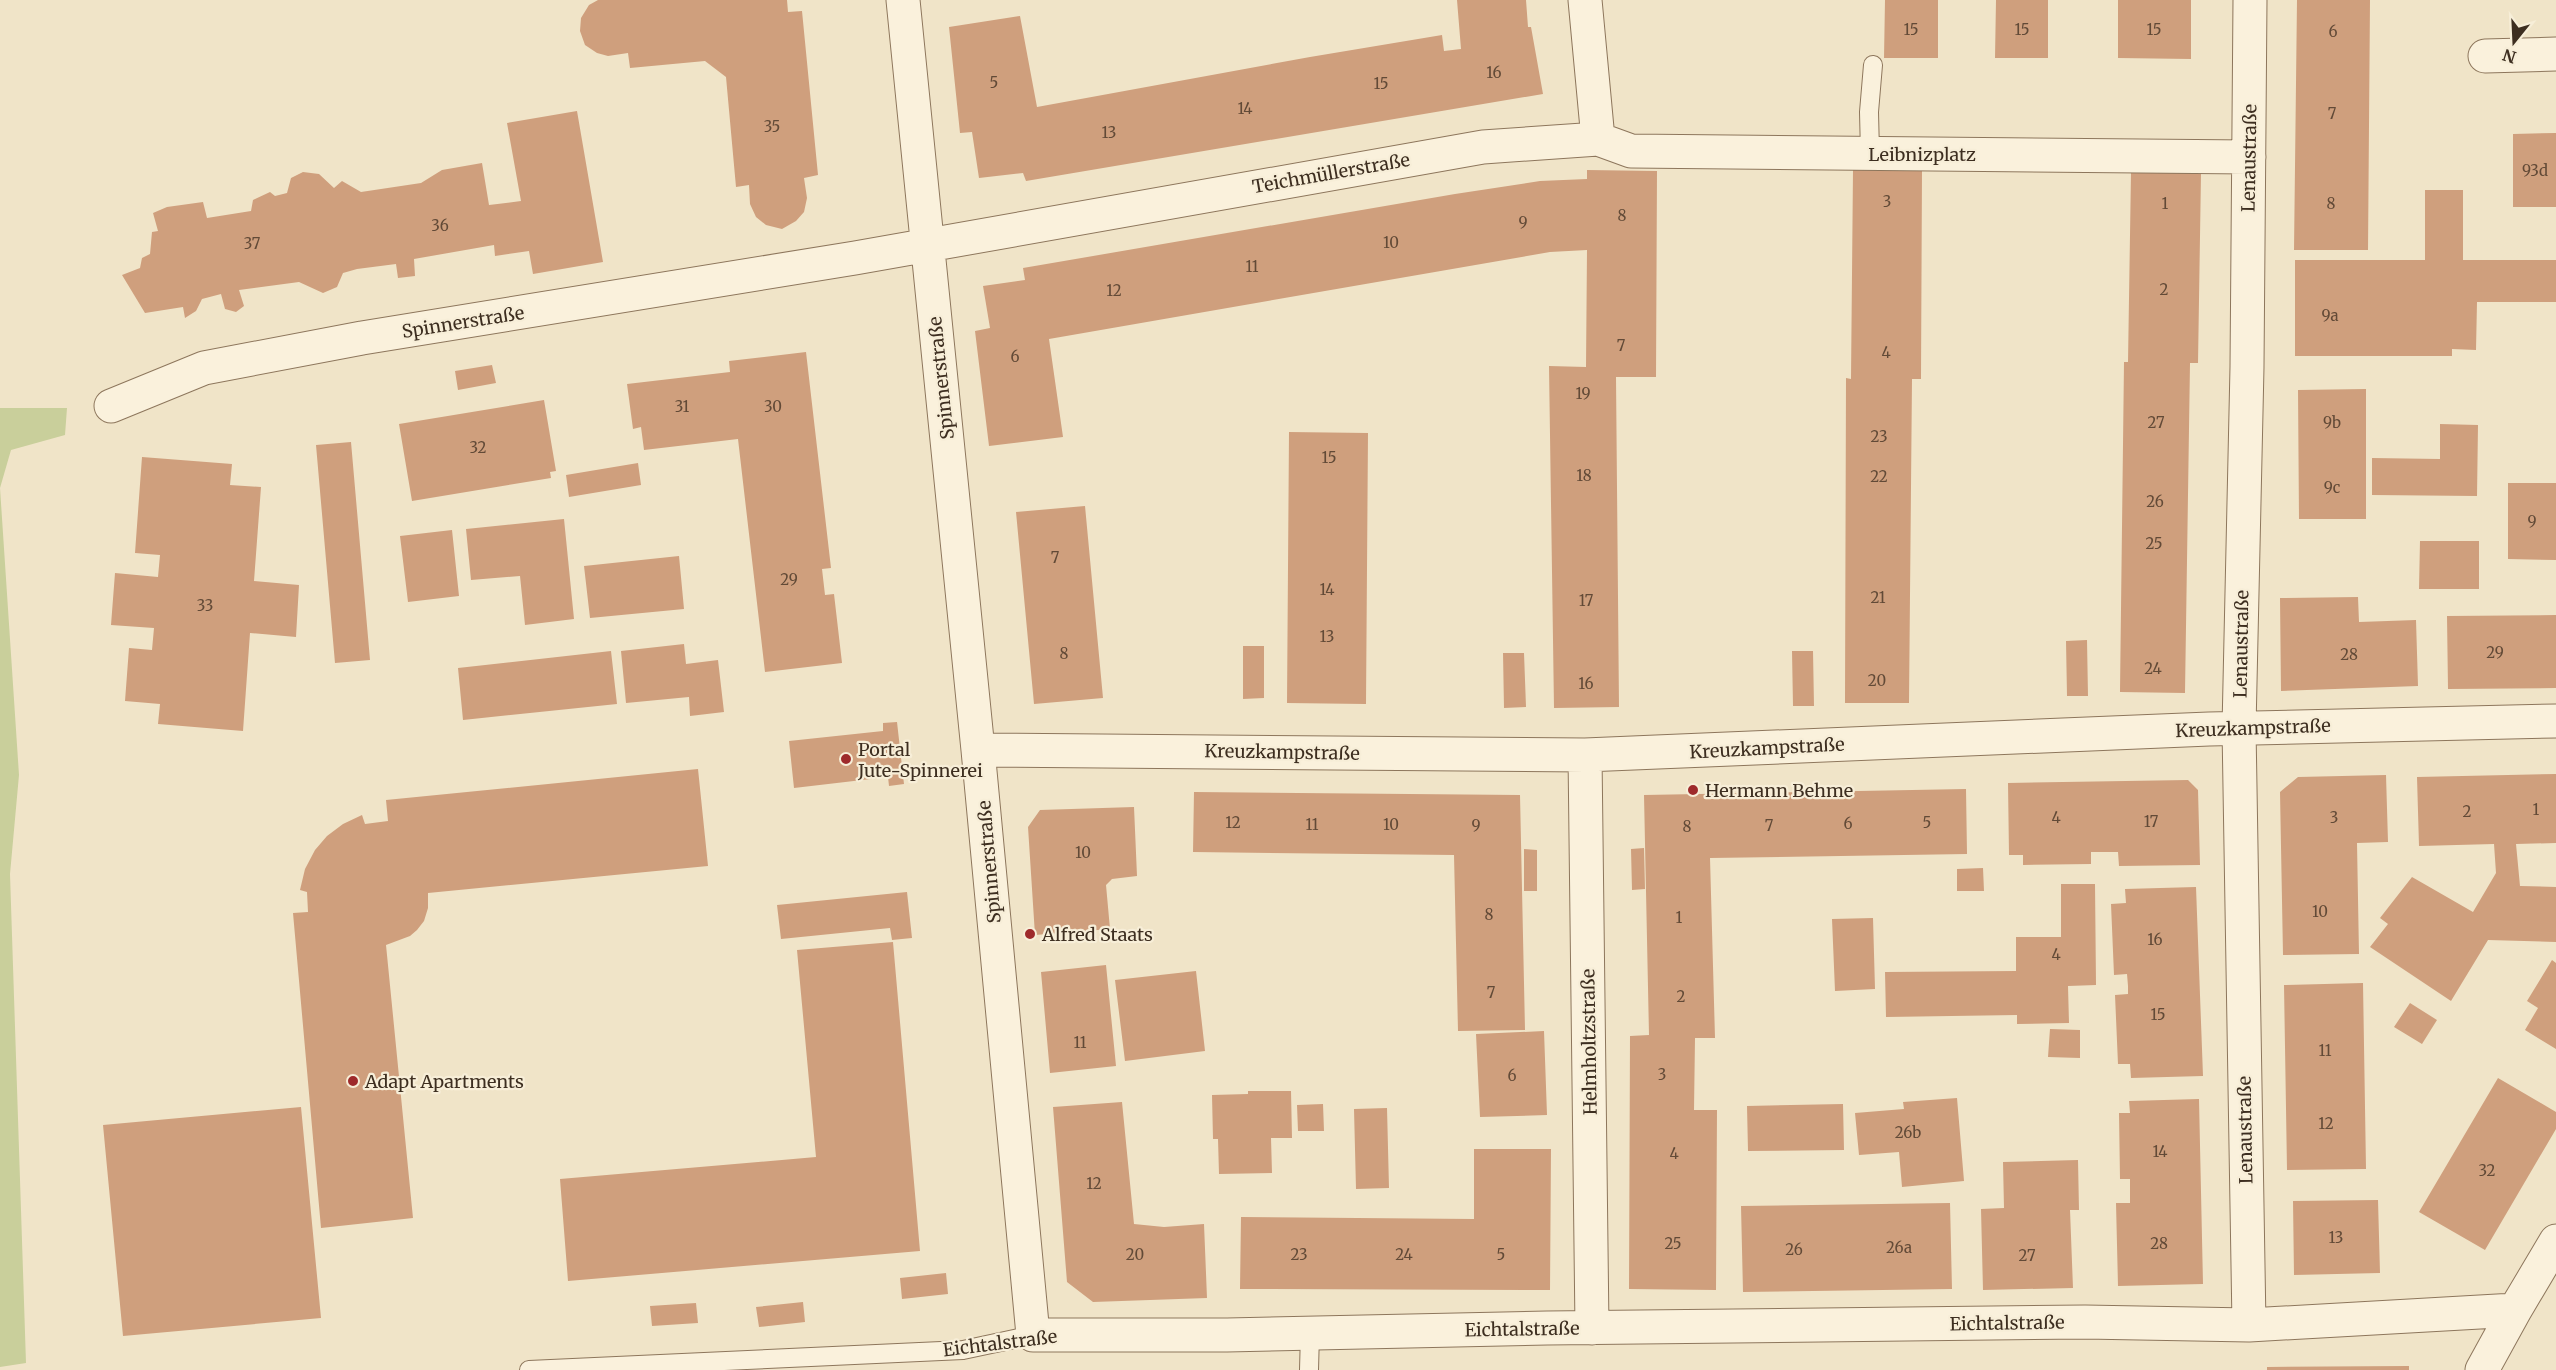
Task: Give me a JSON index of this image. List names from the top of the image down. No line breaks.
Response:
{"streets":{"street":["Leibnizplatz","Lenaustraße","Teichmüllerstraße","Spinnerstraße","Kreuzkampstraße","Helmholtzstraße","Eichtalstraße"]},"crossings":[["Leibnizplatz","Lenaustraße"],["Leibnizplatz","Teichmüllerstraße"],["Lenaustraße","Kreuzkampstraße"],["Lenaustraße","Eichtalstraße"],["Teichmüllerstraße","Spinnerstraße"],["Spinnerstraße","Kreuzkampstraße"],["Spinnerstraße","Eichtalstraße"],["Kreuzkampstraße","Helmholtzstraße"],["Helmholtzstraße","Eichtalstraße"]],"places":["Portal Jute-Spinnerei","Hermann Behme","Alfred Staats","Adapt Apartments"],"house_numbers":["15","15","15","6","16","5","15","14","7","35","13","93d","3","1","8","8","9","36","10","37","11","2","12","9a","7","4","6","19","31","30","27","9b","23","32","15","18","22","9c","26","9","25","7","29","14","21","17","33","13","29","8","28","24","20","16","1","2","4","3","17","12","5","6","11","10","9","7","8","10","10","8","1","16","4","7","2","15","11","11","3","6","12","26b","14","4","32","12","13","25","28","26a","26","20","23","24","5","27"],"north":"bottom"}
